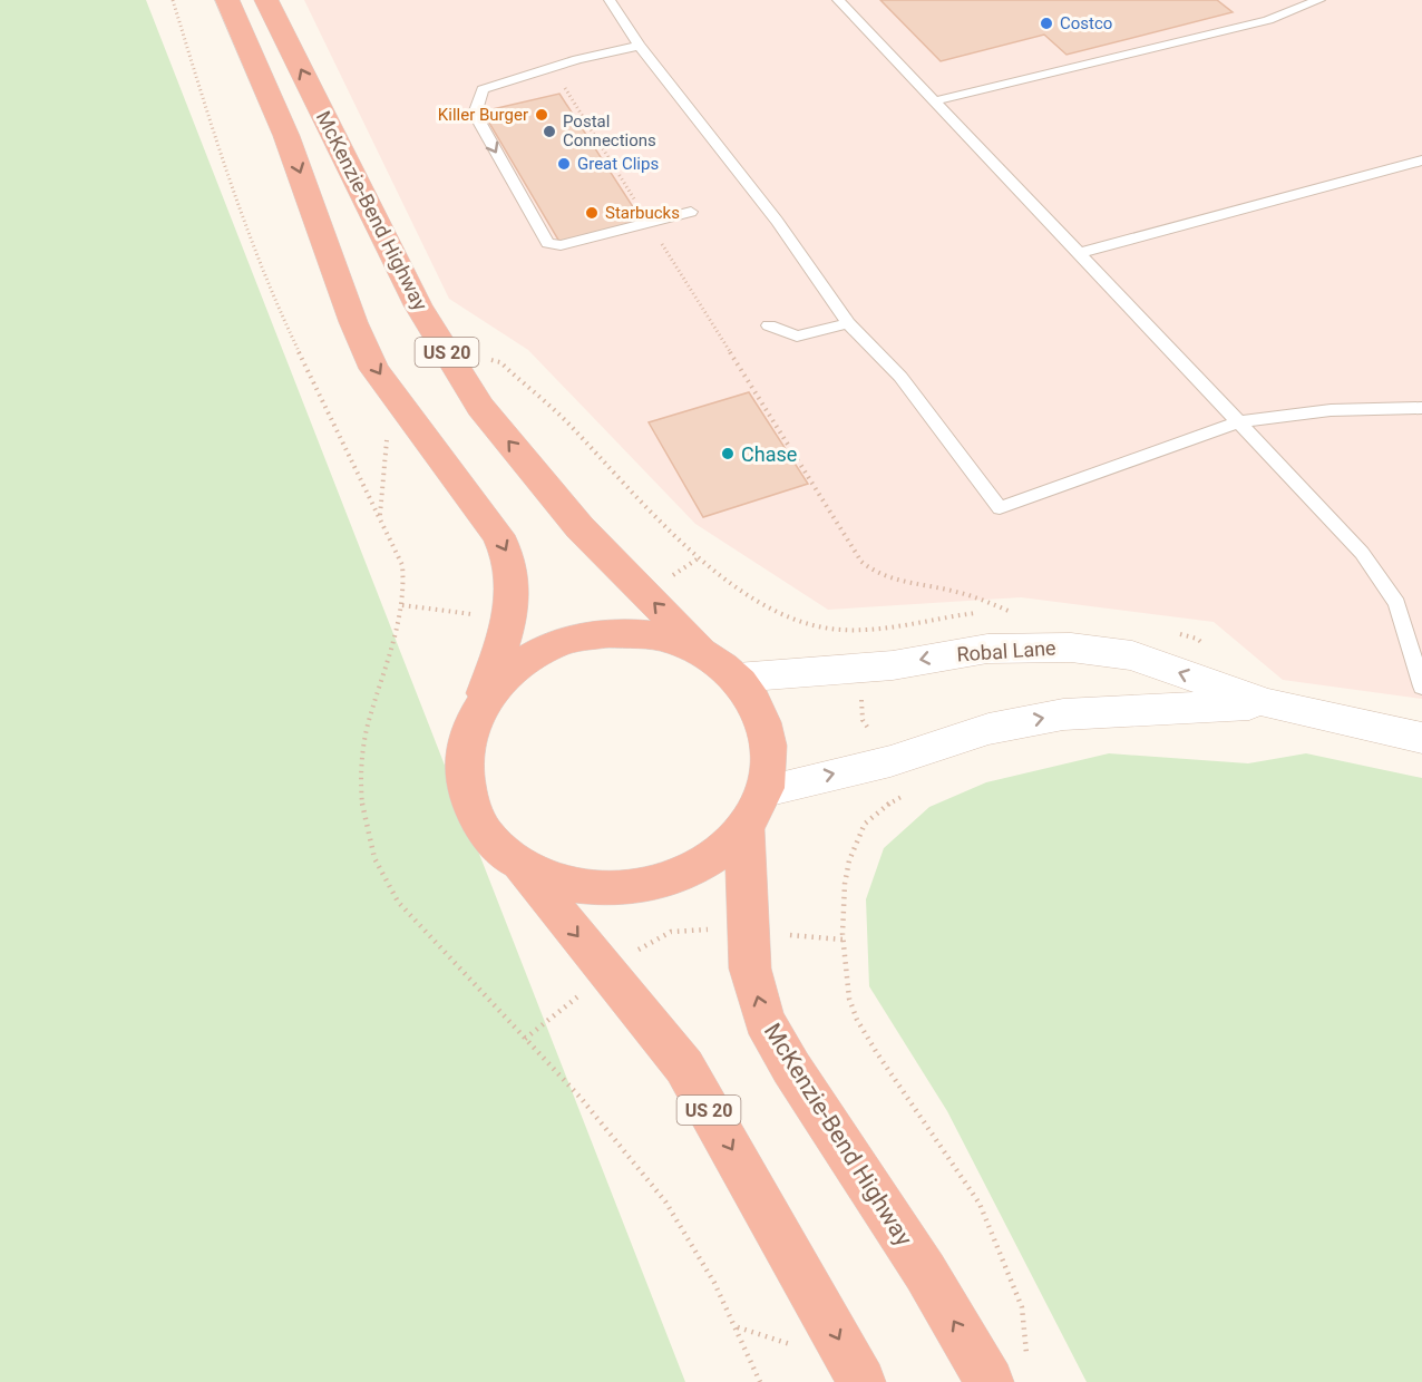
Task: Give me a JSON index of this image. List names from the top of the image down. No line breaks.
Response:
{"streets":{"highway":["McKenzie-Bend Highway","US 20"],"main road":["Robal Lane"]},"places":["Costco","Killer Burger","Postal Connections","Great Clips","Starbucks","Chase"]}
